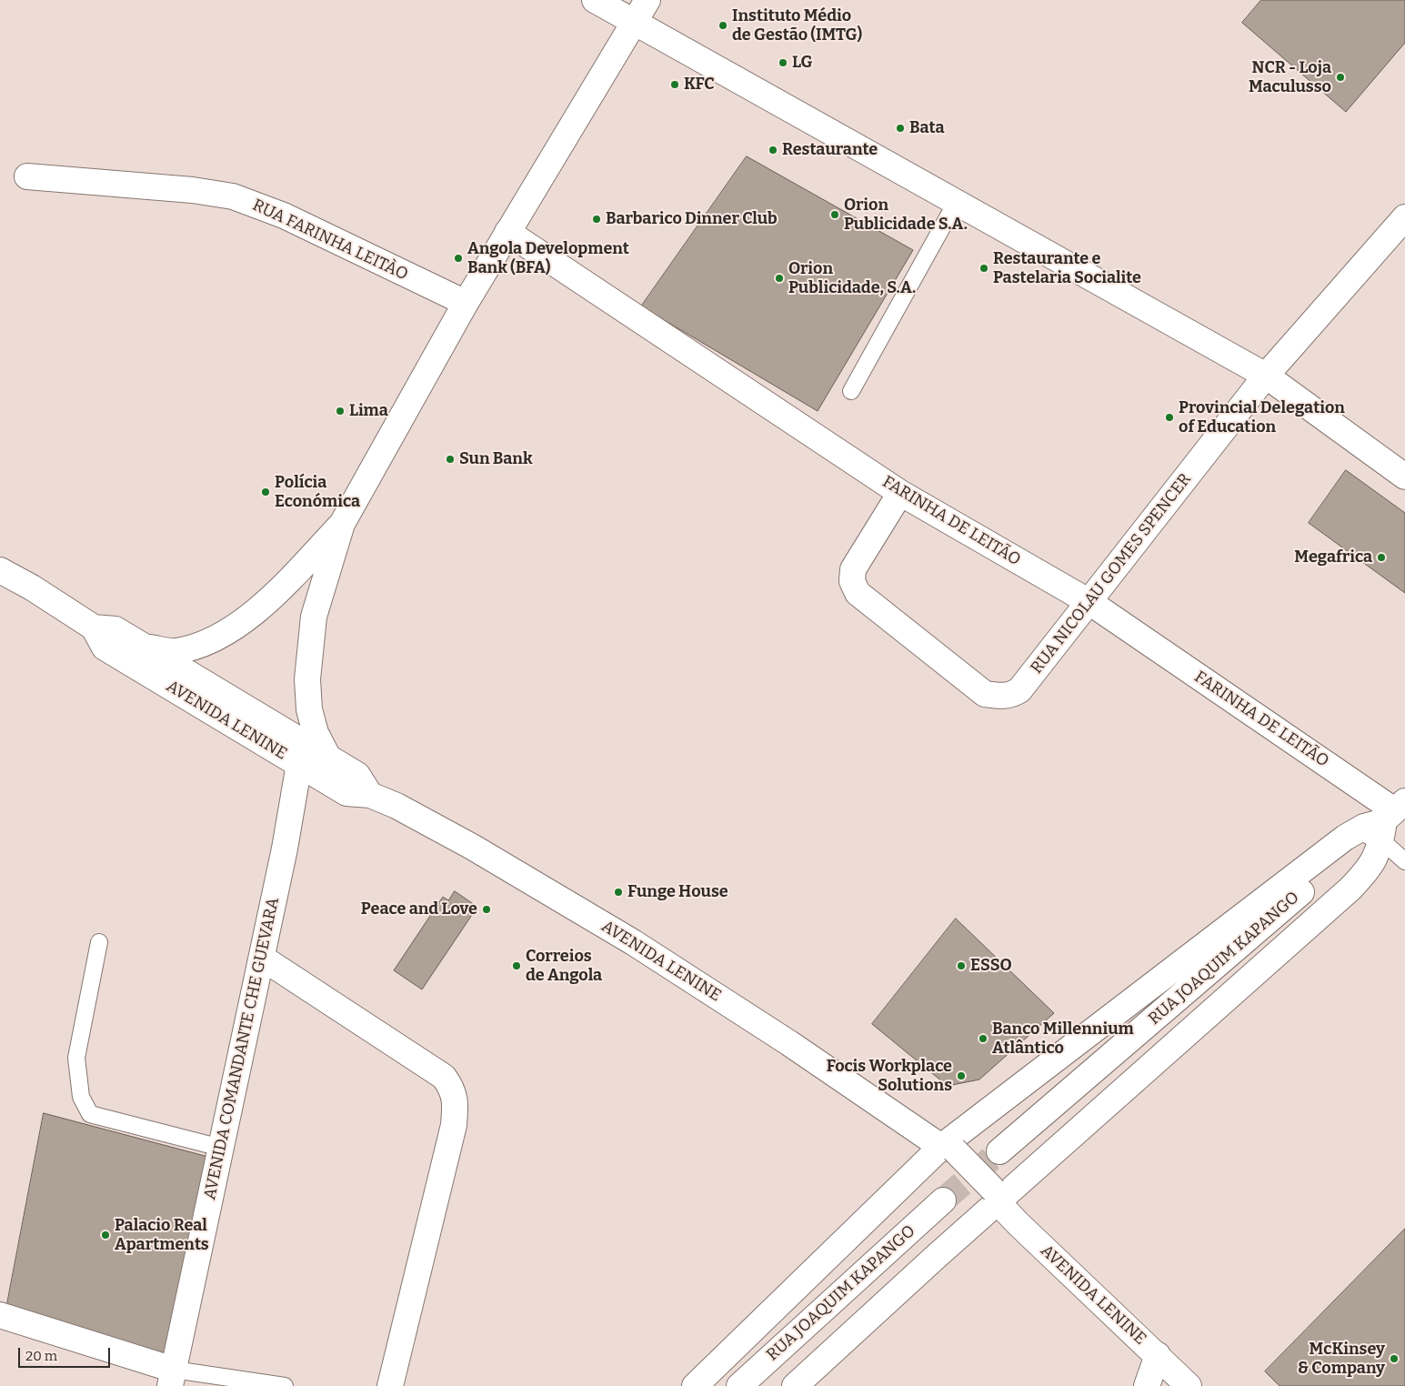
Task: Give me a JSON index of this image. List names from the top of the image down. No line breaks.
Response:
{"streets":{"street":["RUA FARINHA LEITÀO","FARINHA DE LEITÃO","RUA NICOLAU GOMES SPENCER","AVENIDA LENINE","RUA JOAQUIM KAPANGO","AVENIDA COMANDANTE CHE GUEVARA"]},"crossings":[["FARINHA DE LEITÃO","RUA NICOLAU GOMES SPENCER"],["FARINHA DE LEITÃO","RUA JOAQUIM KAPANGO"],["AVENIDA LENINE","AVENIDA COMANDANTE CHE GUEVARA"]],"places":["Instituto Médio de Gestão (IMTG)","LG","NCR - Loja Maculusso","KFC","Bata","Restaurante","Orion Publicidade S.A.","Barbarico Dinner Club","Angola Development Bank (BFA)","Restaurante e Pastelaria Socialite","Orion Publicidade, S.A.","Lima","Provincial Delegation of Education","Sun Bank","Polícia Económica","Megafrica","Funge House","Peace and Love","Correios de Angola","ESSO","Banco Millennium Atlântico","Focis Workplace Solutions","Palacio Real Apartments","McKinsey & Company"],"scale_bar":"20 m"}
